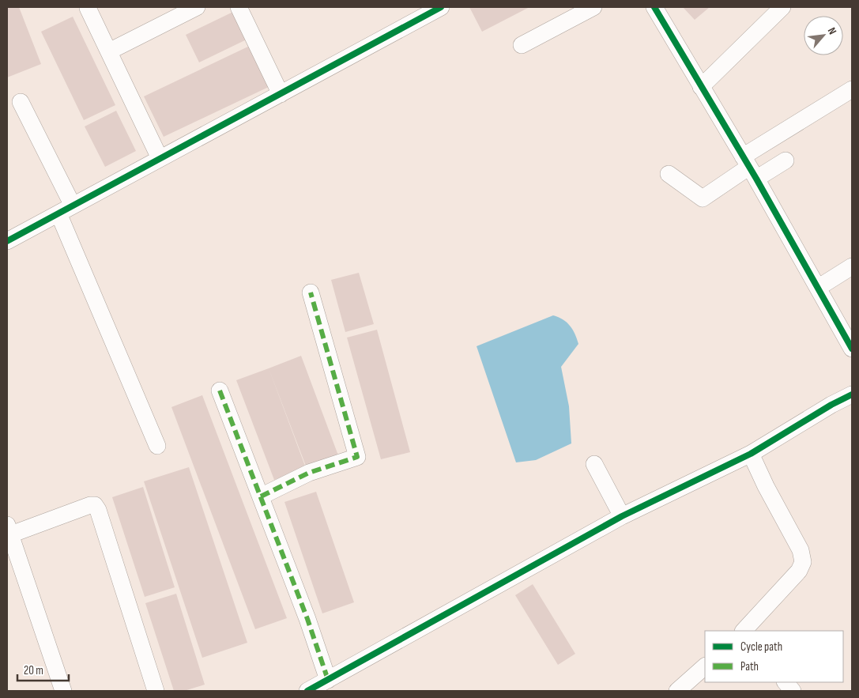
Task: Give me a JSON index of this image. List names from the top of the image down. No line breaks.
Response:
{"legend":["Cycle path","Path"],"scale_bar":"20 m","north":"top right"}
